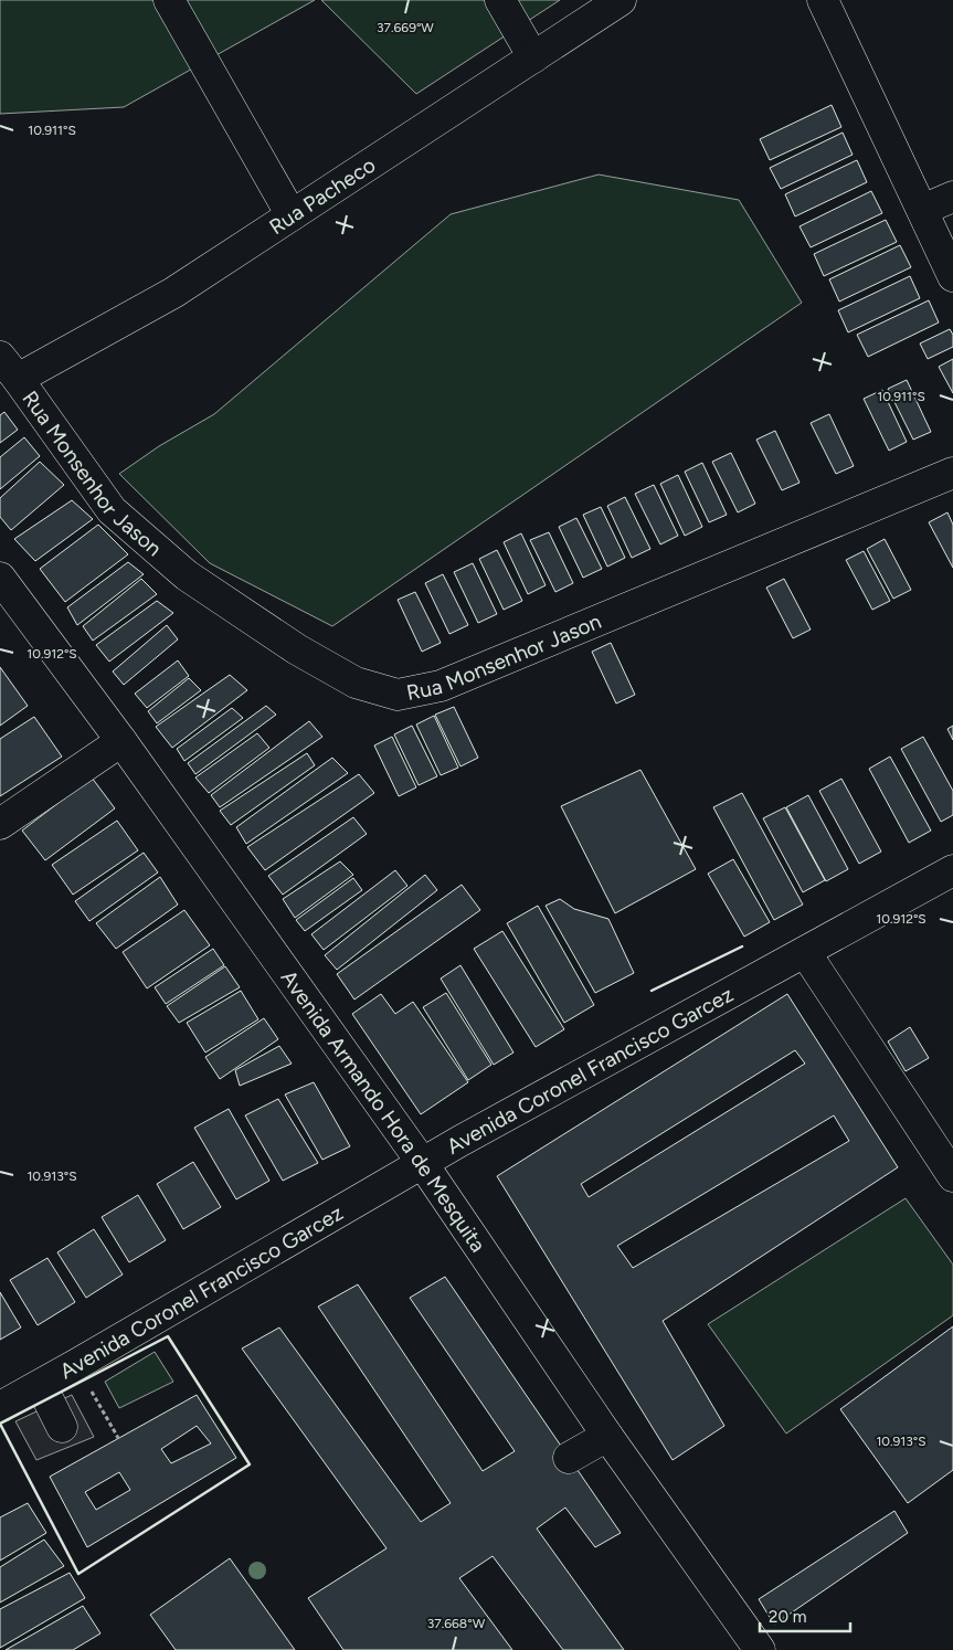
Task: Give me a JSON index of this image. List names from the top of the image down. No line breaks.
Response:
{"streets":{"street":["Rua Pacheco","Rua Monsenhor Jason","Avenida Coronel Francisco Garcez","Avenida Armando Hora de Mesquita"]},"crossings":[["Rua Pacheco","Rua Monsenhor Jason"],["Avenida Coronel Francisco Garcez","Avenida Armando Hora de Mesquita"]],"scale_bar":"20 m","coordinates":["37.669°W","10.911°S","10.912°S","10.913°S","37.668°W"]}
